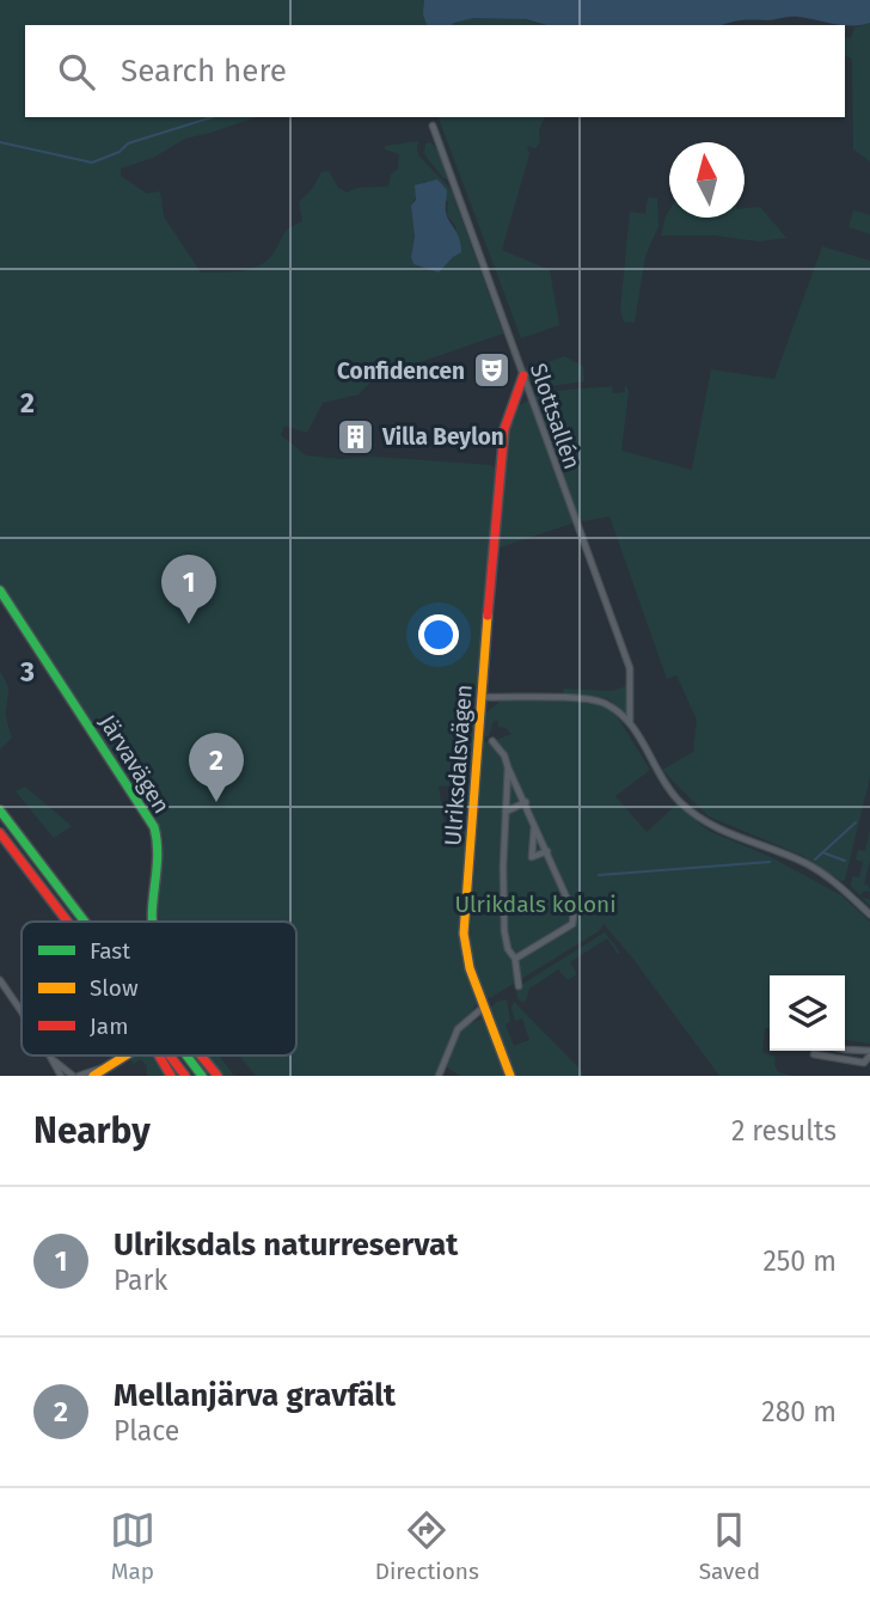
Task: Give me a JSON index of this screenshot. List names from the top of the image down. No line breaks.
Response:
{"streets":{"main road":["Järvavägen","Ulriksdalsvägen"],"street":["Slottsallén"]},"crossings":[["Slottsallén","Ulriksdalsvägen"]],"parks":["Ulrikdals koloni"],"places":{"theatre":["Confidencen"],"building":["Villa Beylon"]},"legend":["Fast","Slow","Jam"],"north":"top","page":{"search":"Search here","pins":["1","2"],"heading":["Nearby","2 results"],"list":[{"mark":"1","name":"Ulriksdals naturreservat","note":"Park","value":"250 m"},{"mark":"2","name":"Mellanjärva gravfält","note":"Place","value":"280 m"}],"nav":["Map","Directions","Saved"]},"grid":{"rows":["2","3"]}}
